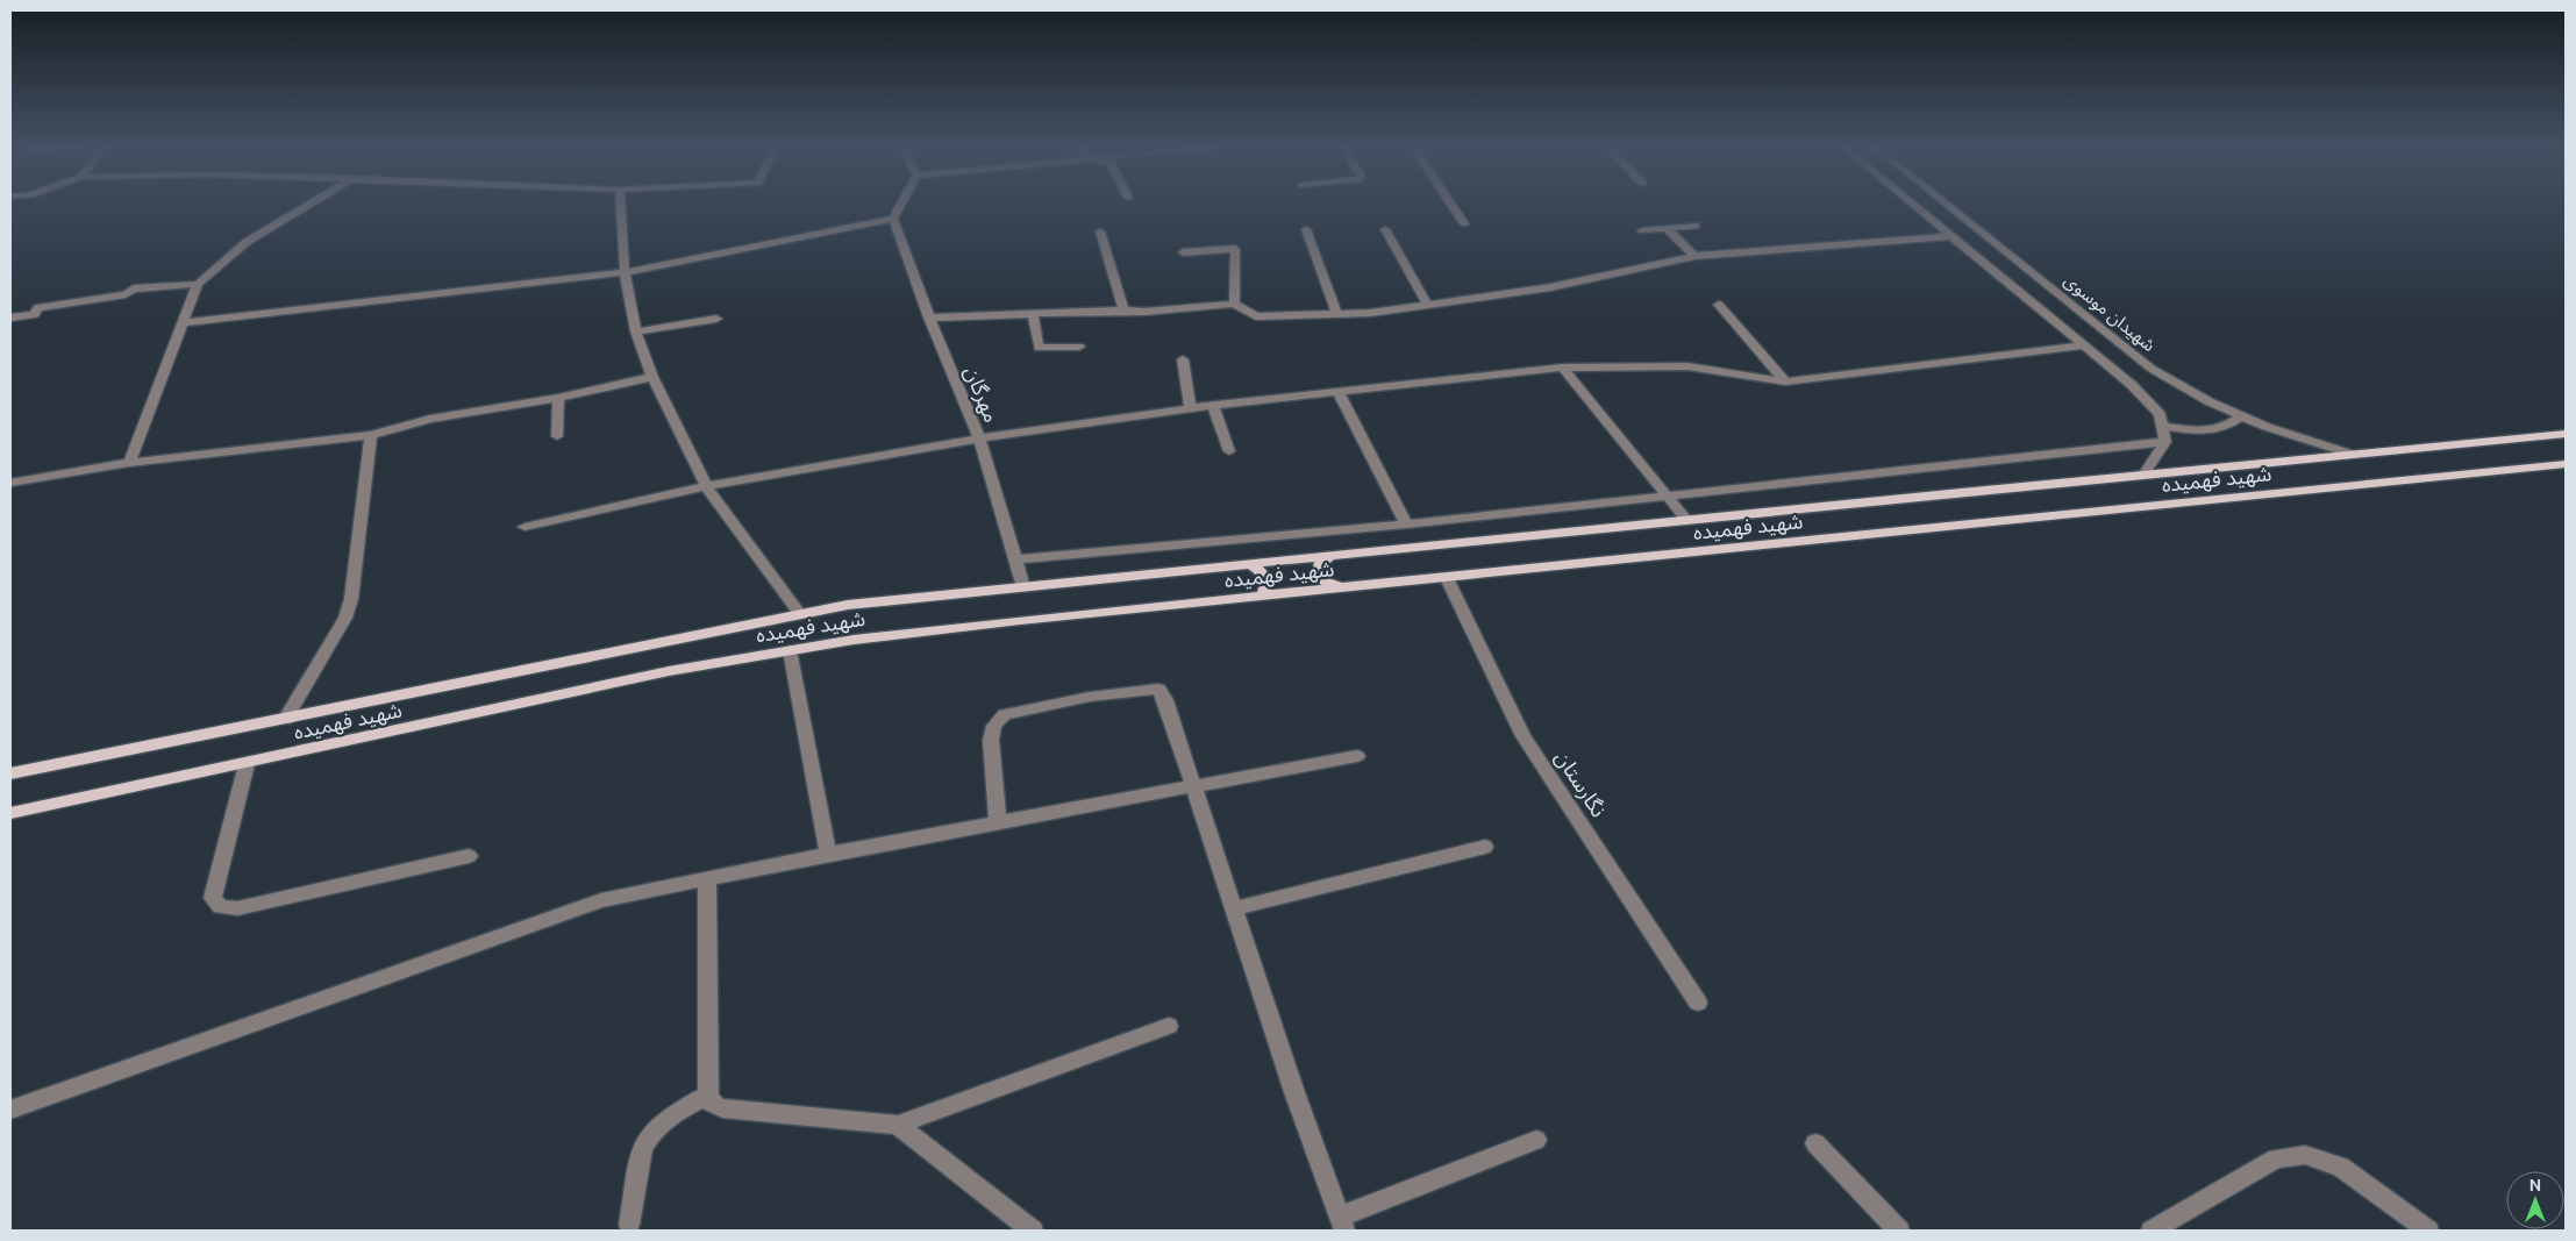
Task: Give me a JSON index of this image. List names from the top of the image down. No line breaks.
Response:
{"streets":{"main road":["شهید فهمیده"],"street":["شهیدان موسوی","مهرگان","نگارستان"]},"crossings":[["شهیدان موسوی","شهید فهمیده"],["مهرگان","شهید فهمیده"],["شهید فهمیده","نگارستان"]],"north":"top"}
